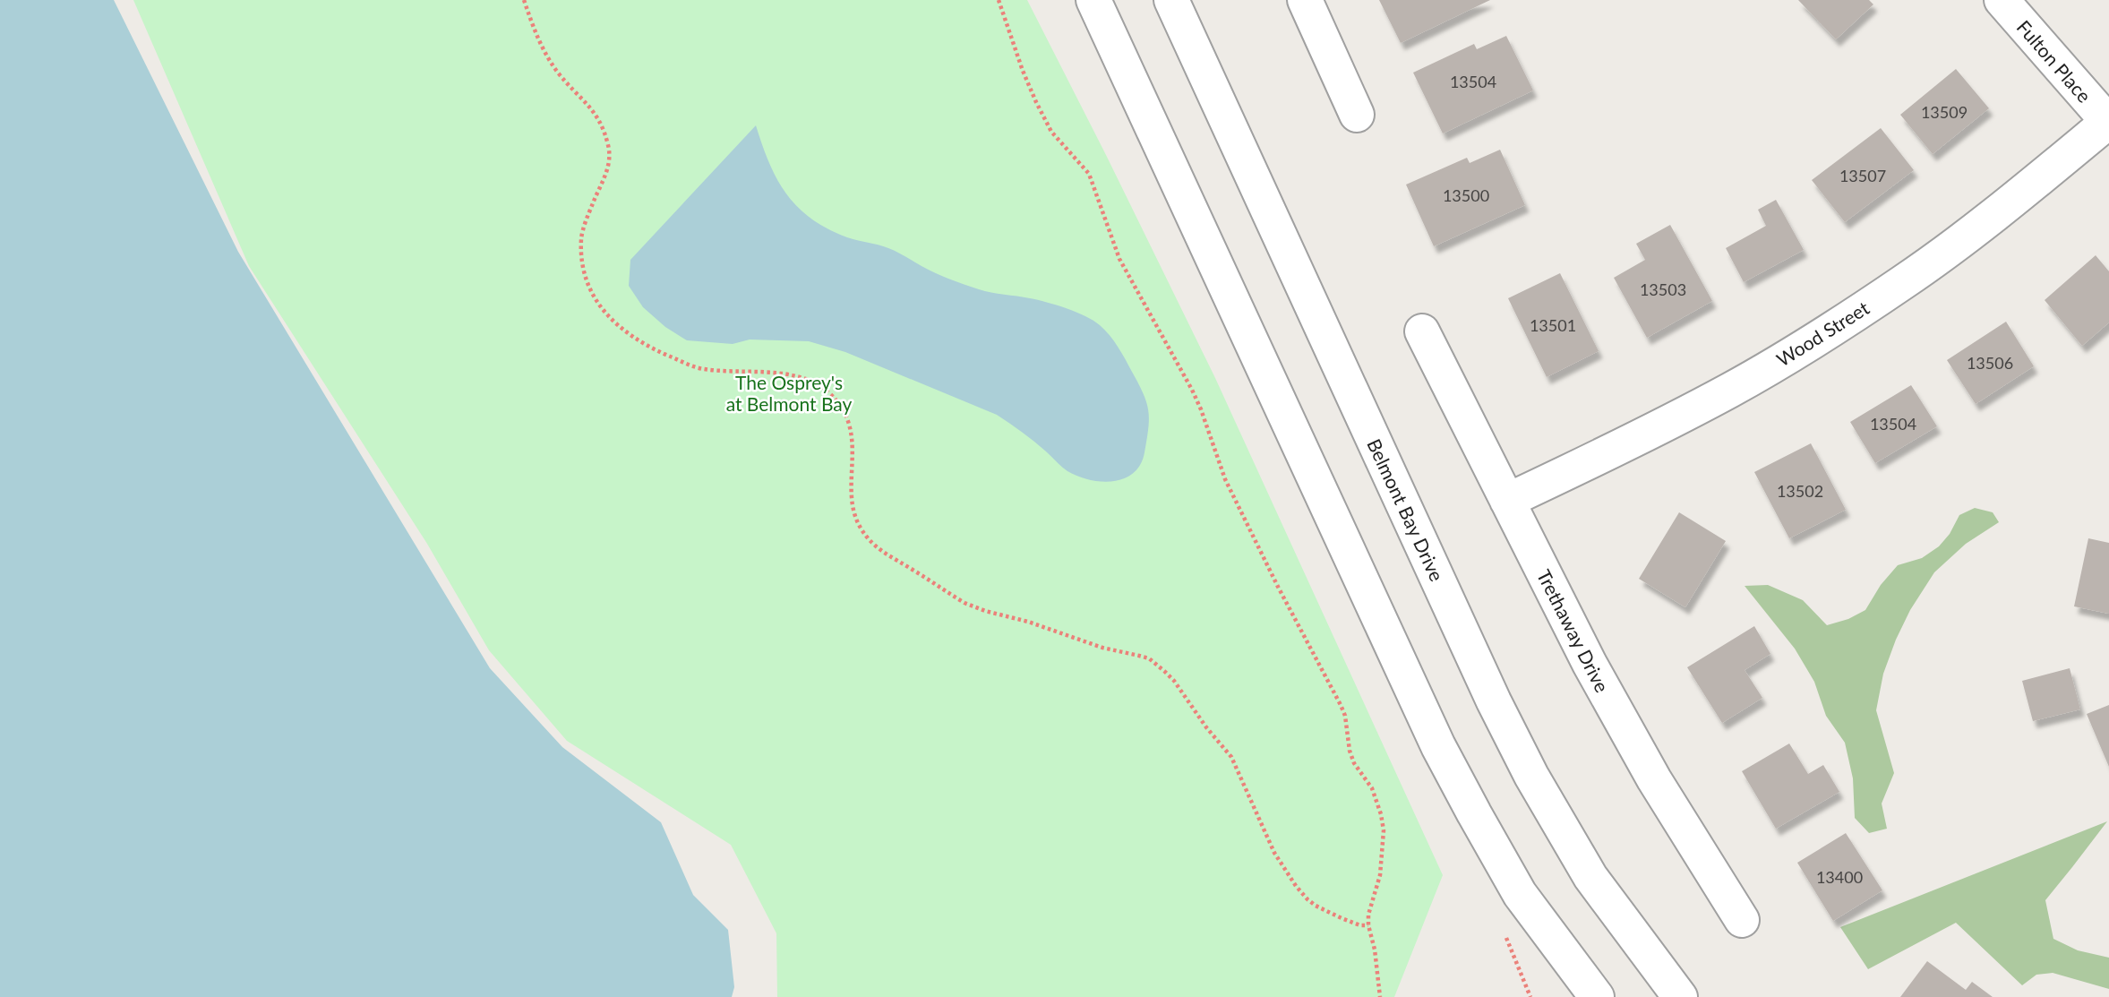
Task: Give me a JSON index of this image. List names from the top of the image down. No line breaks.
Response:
{"streets":{"street":["Fulton Place","Wood Street","Belmont Bay Drive","Trethaway Drive"]},"crossings":[["Fulton Place","Wood Street"],["Wood Street","Trethaway Drive"]],"parks":["The Osprey's at Belmont Bay"],"house_numbers":["13504","13509","13507","13500","13503","13501","13506","13504","13502","13400"]}
